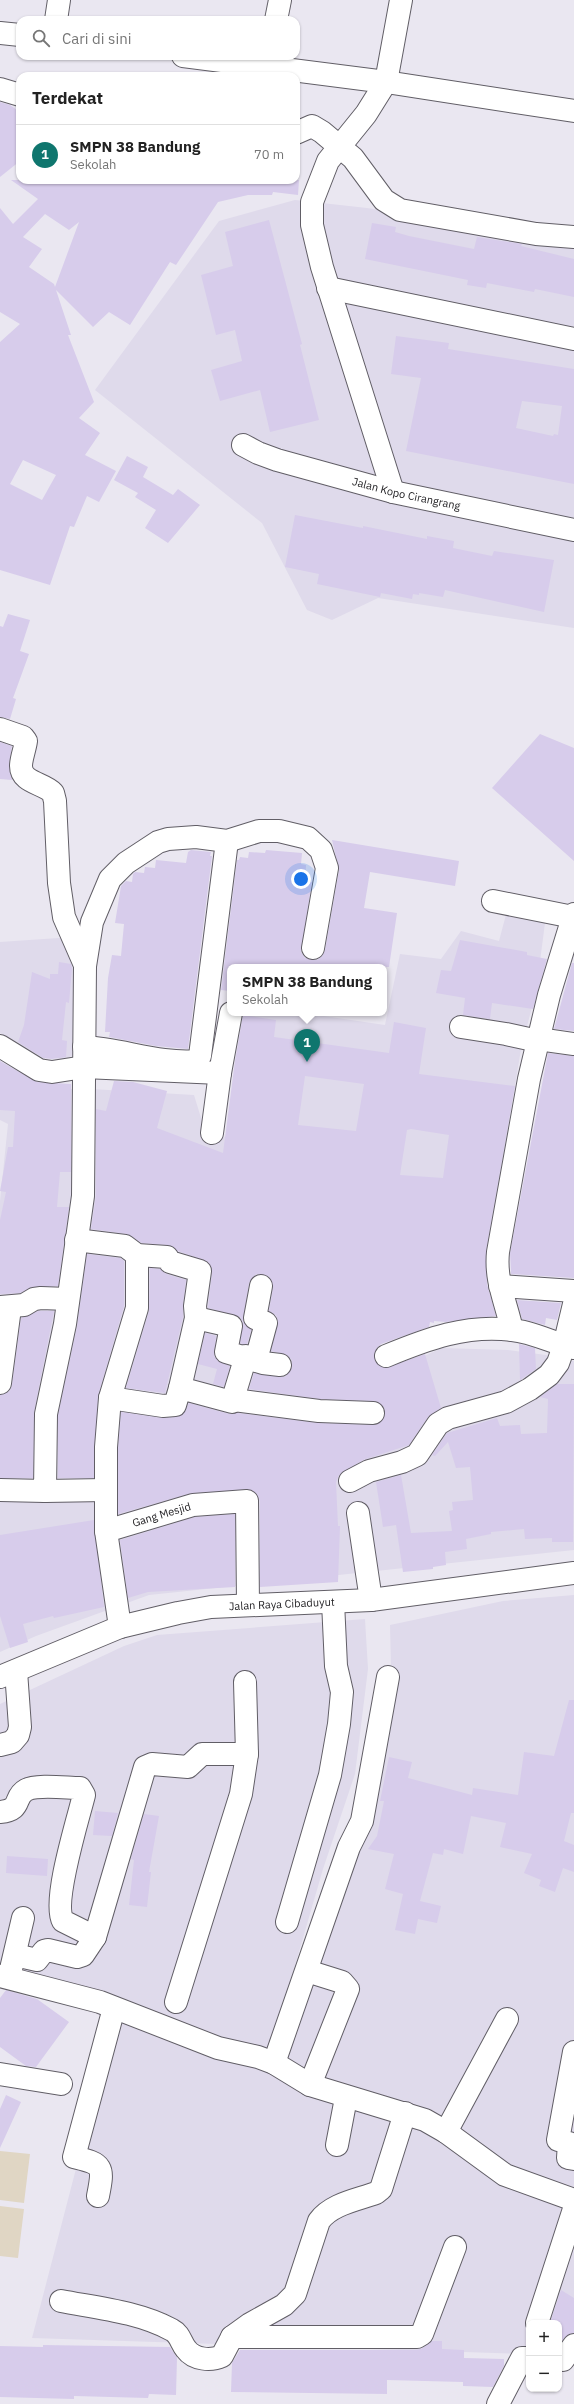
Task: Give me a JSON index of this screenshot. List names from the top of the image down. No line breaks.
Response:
{"streets":{"street":["Jalan Kopo Cirangrang","Gang Mesjid","Jalan Raya Cibaduyut"]},"crossings":[["Gang Mesjid","Jalan Raya Cibaduyut"]],"page":{"search":"Cari di sini","heading":"Terdekat","list":[{"mark":"1","name":"SMPN 38 Bandung","note":"Sekolah","value":"70 m"}],"popup":["SMPN 38 Bandung","Sekolah"],"pins":"1","map_buttons":["+","−"]}}
